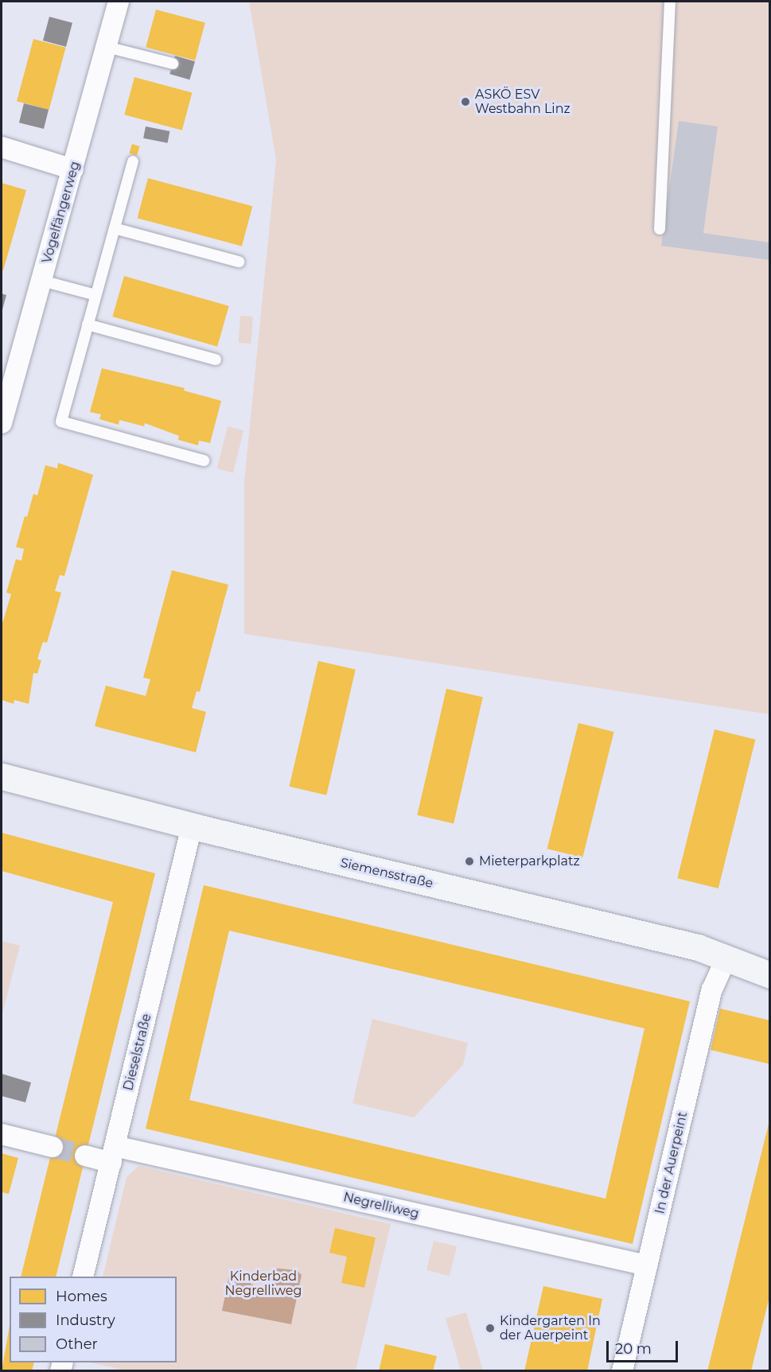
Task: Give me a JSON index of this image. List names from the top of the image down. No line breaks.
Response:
{"streets":{"street":["Vogelfängerweg","Siemensstraße","Dieselstraße","In der Auerpeint","Negrelliweg"]},"crossings":[["Siemensstraße","Dieselstraße"],["Siemensstraße","In der Auerpeint"],["Dieselstraße","Negrelliweg"],["In der Auerpeint","Negrelliweg"]],"parks":["Kinderbad Negrelliweg"],"places":["ASKÖ ESV Westbahn Linz","Mieterparkplatz","Kindergarten In der Auerpeint"],"legend":["Homes","Industry","Other"],"scale_bar":"20 m"}
